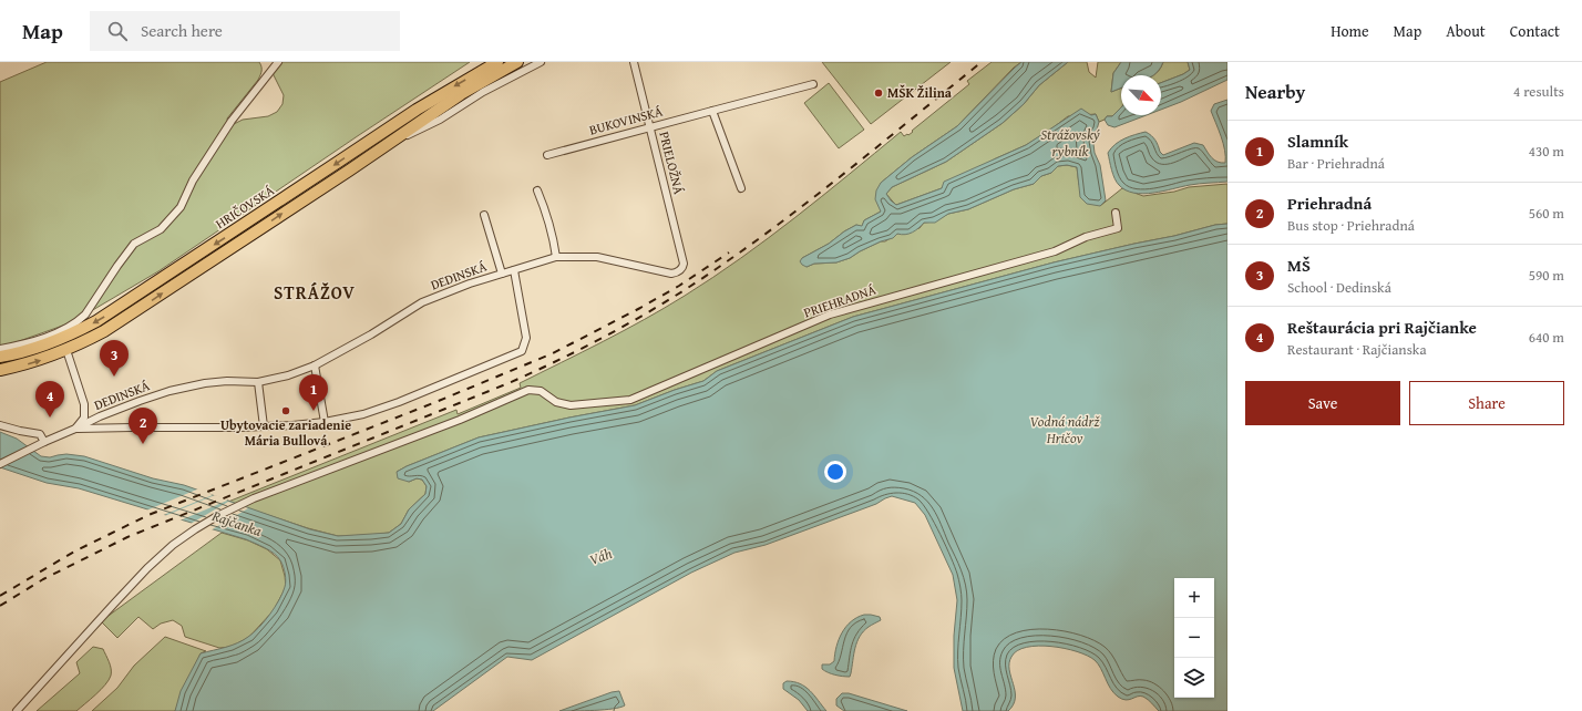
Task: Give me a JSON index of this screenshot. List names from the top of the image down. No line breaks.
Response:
{"streets":{"main road":["HRIČOVSKÁ"],"street":["BUKOVINSKÁ","PRIELOŽNÁ","DEDINSKÁ","PRIEHRADNÁ"]},"crossings":[["BUKOVINSKÁ","PRIELOŽNÁ"],["PRIELOŽNÁ","DEDINSKÁ"]],"districts":["STRÁŽOV"],"water":["Strážovský rybník","Vodná nádrž Hričov","Rajčanka","Váh"],"places":["MŠK Žilina","Ubytovacie zariadenie Mária Bullová"],"north":"bottom right","page":{"header":"Map","search":"Search here","nav":["Home","Map","About","Contact"],"heading":["Nearby","4 results"],"list":[{"mark":"1","name":"Slamník","note":"Bar · Priehradná","value":"430 m"},{"mark":"2","name":"Priehradná","note":"Bus stop · Priehradná","value":"560 m"},{"mark":"3","name":"MŠ","note":"School · Dedinská","value":"590 m"},{"mark":"4","name":"Reštaurácia pri Rajčianke","note":"Restaurant · Rajčianska","value":"640 m"}],"pins":["3","1","4","2"],"buttons":["Save","Share"],"map_buttons":["+","−"]}}
